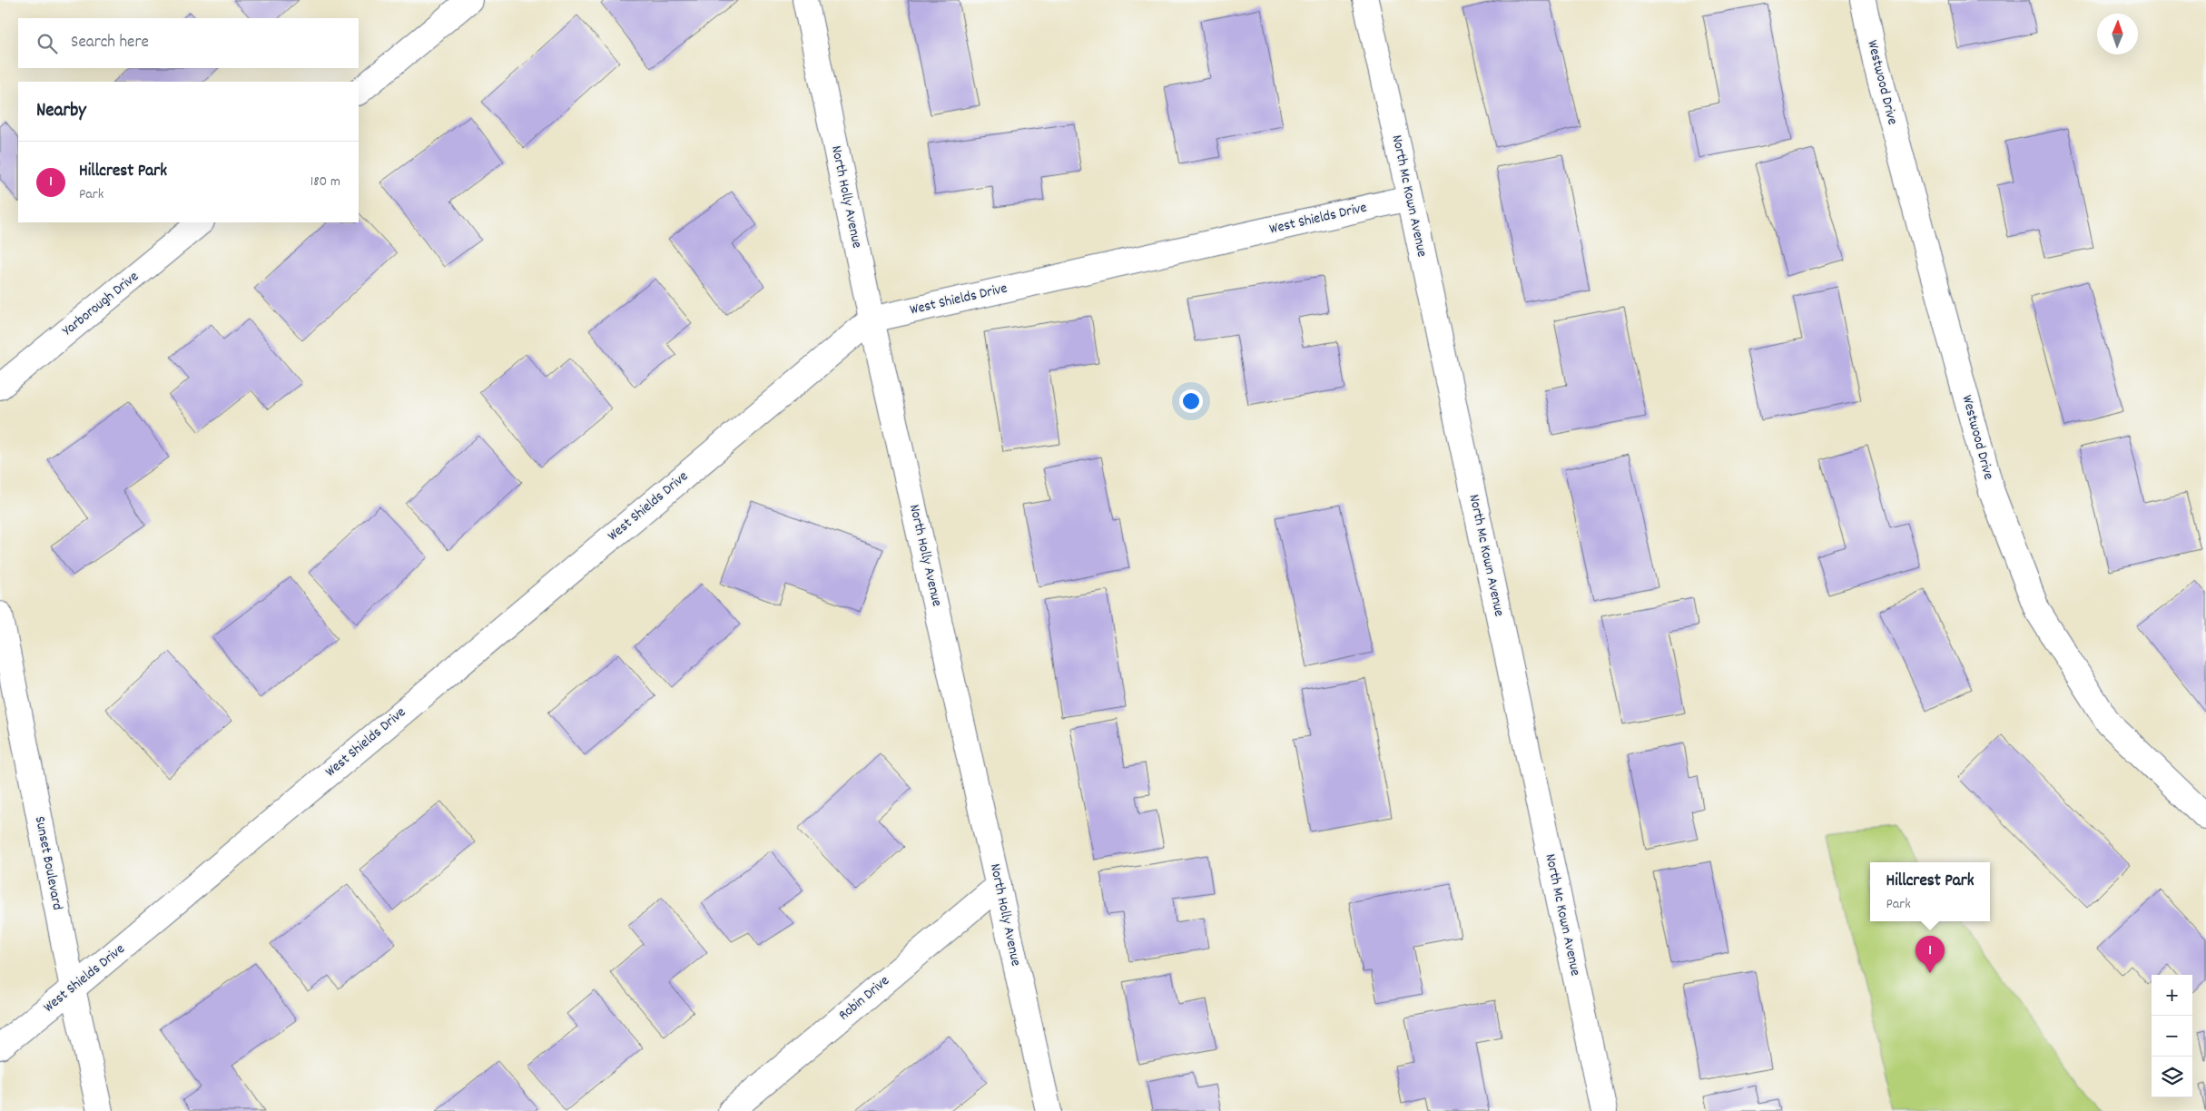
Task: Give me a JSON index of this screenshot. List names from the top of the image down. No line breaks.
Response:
{"streets":{"street":["Westwood Drive","North Mc Kown Avenue","North Holly Avenue","West Shields Drive","Yarborough Drive","Sunset Boulevard","Robin Drive"]},"crossings":[["North Mc Kown Avenue","West Shields Drive"],["North Holly Avenue","West Shields Drive"],["North Holly Avenue","Robin Drive"],["West Shields Drive","Sunset Boulevard"]],"north":"top","page":{"search":"Search here","heading":"Nearby","list":[{"mark":"1","name":"Hillcrest Park","note":"Park","value":"180 m"}],"popup":["Hillcrest Park","Park"],"pins":"1","map_buttons":["+","−"]}}
